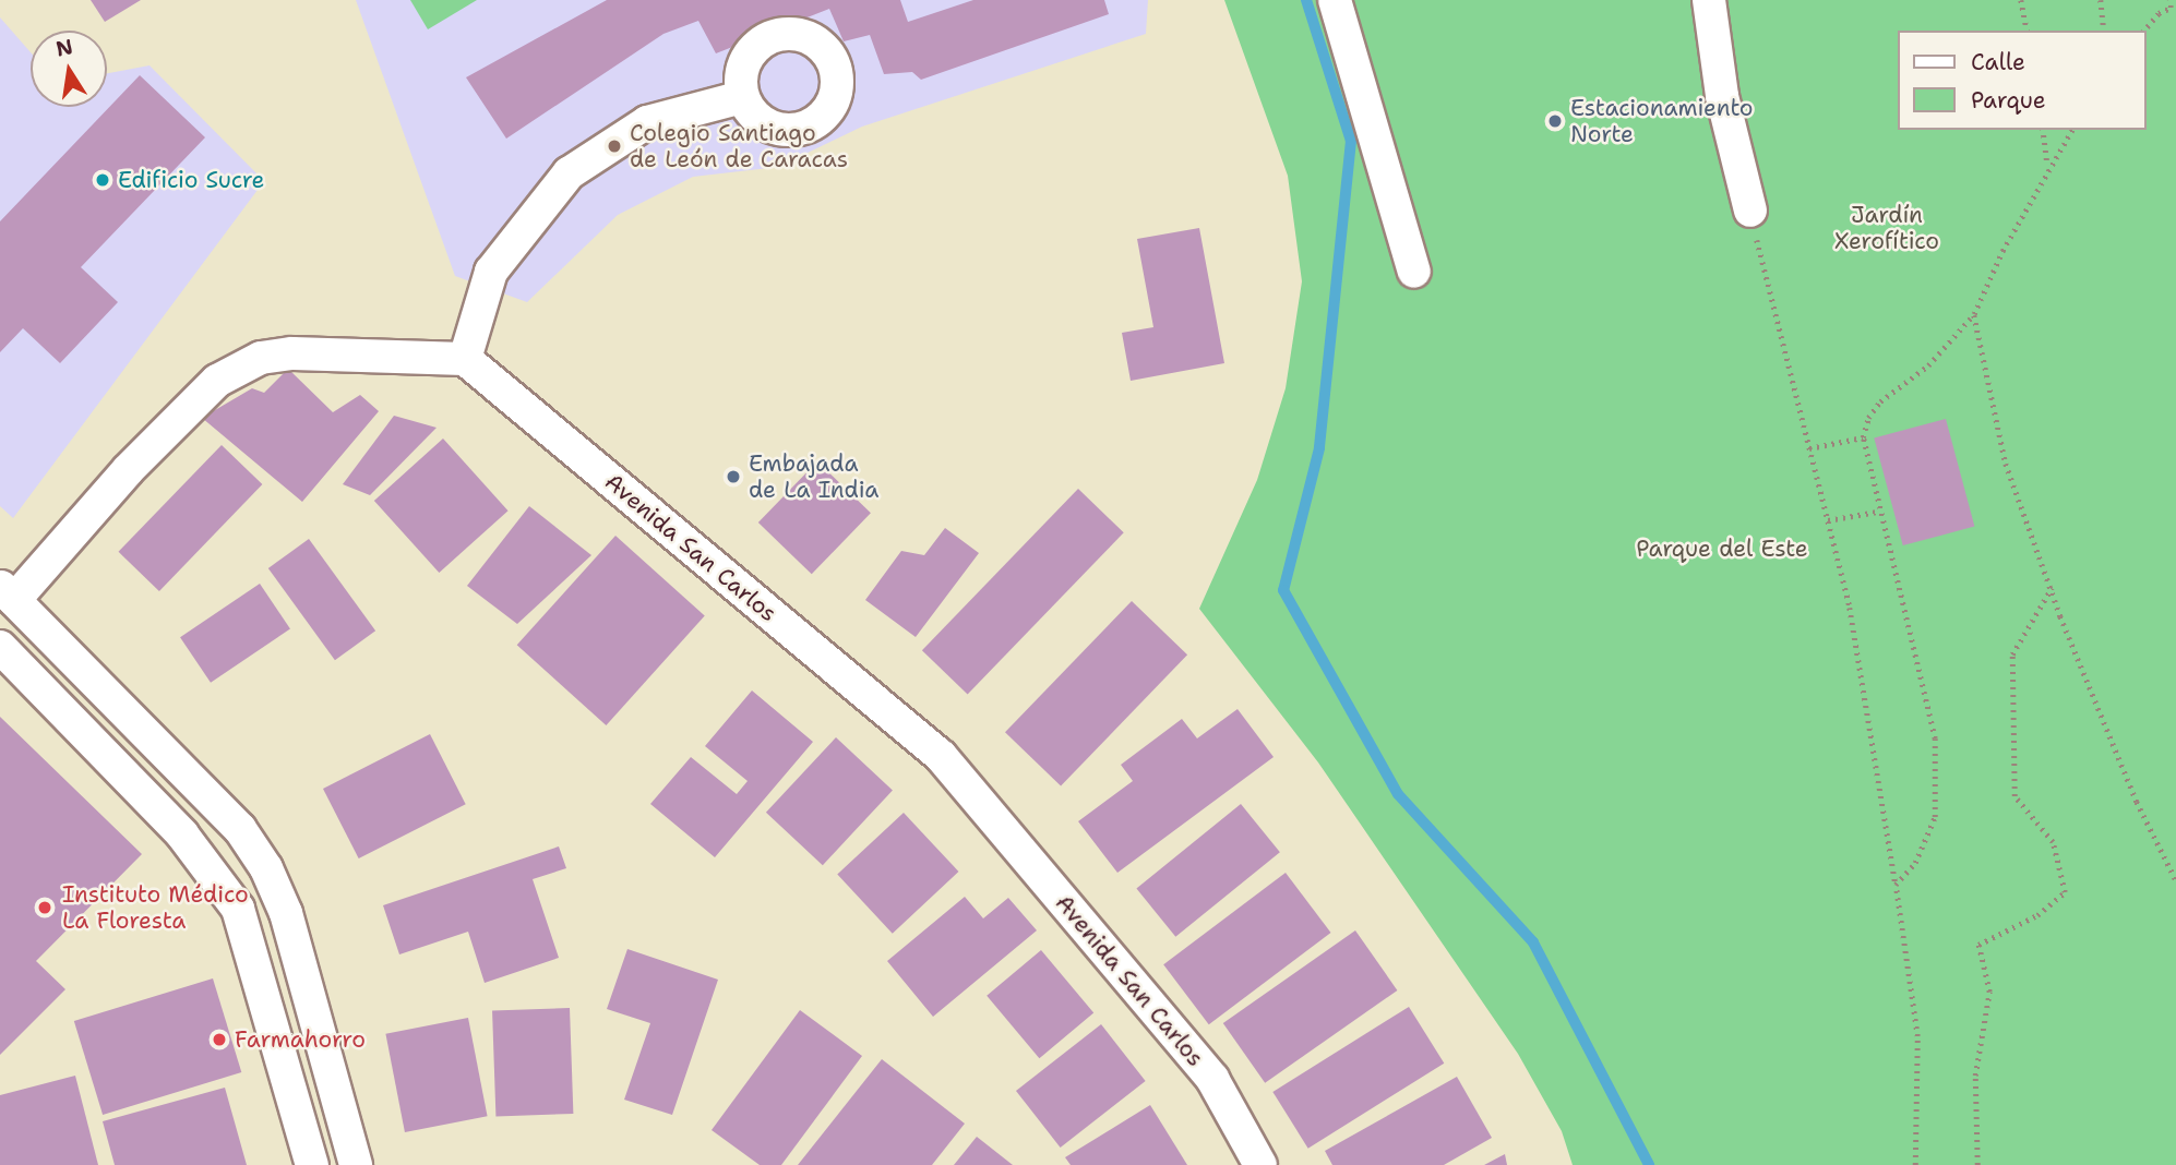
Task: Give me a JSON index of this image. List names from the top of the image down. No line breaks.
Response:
{"streets":{"street":["Avenida San Carlos"]},"parks":["Jardín Xerofítico","Parque del Este"],"places":["Estacionamiento Norte","Colegio Santiago de León de Caracas","Edificio Sucre","Embajada de La India","Instituto Médico La Floresta","Farmahorro"],"legend":["Calle","Parque"],"north":"top"}
